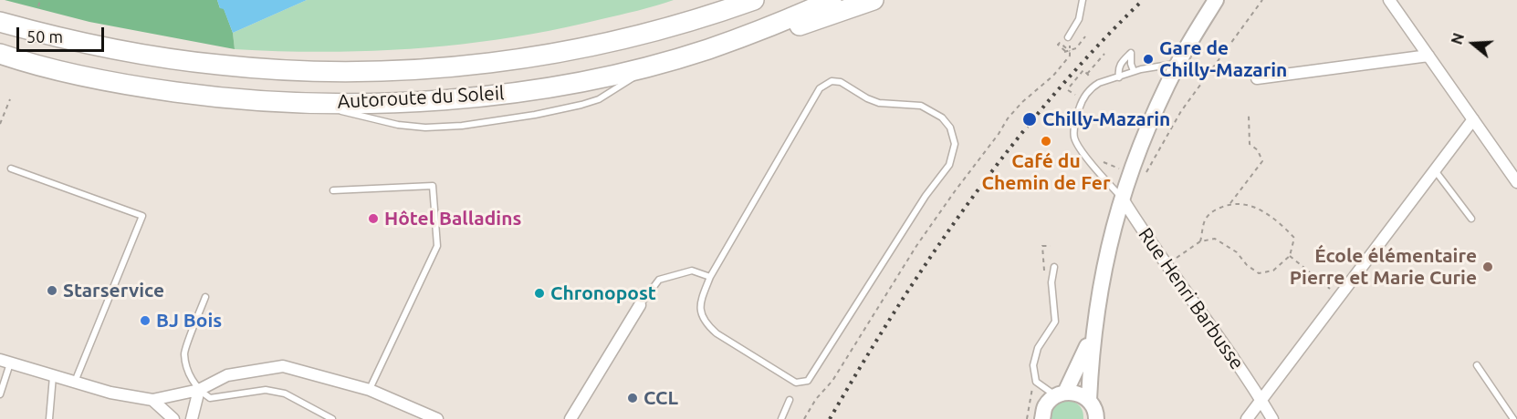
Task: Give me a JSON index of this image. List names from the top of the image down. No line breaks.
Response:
{"streets":{"highway":["Autoroute du Soleil"],"street":["Rue Henri Barbusse"]},"places":["Gare de Chilly-Mazarin","Chilly-Mazarin","Café du Chemin de Fer","Hôtel Balladins","École élémentaire Pierre et Marie Curie","Starservice","Chronopost","BJ Bois","CCL"],"scale_bar":"50 m","north":"left"}
